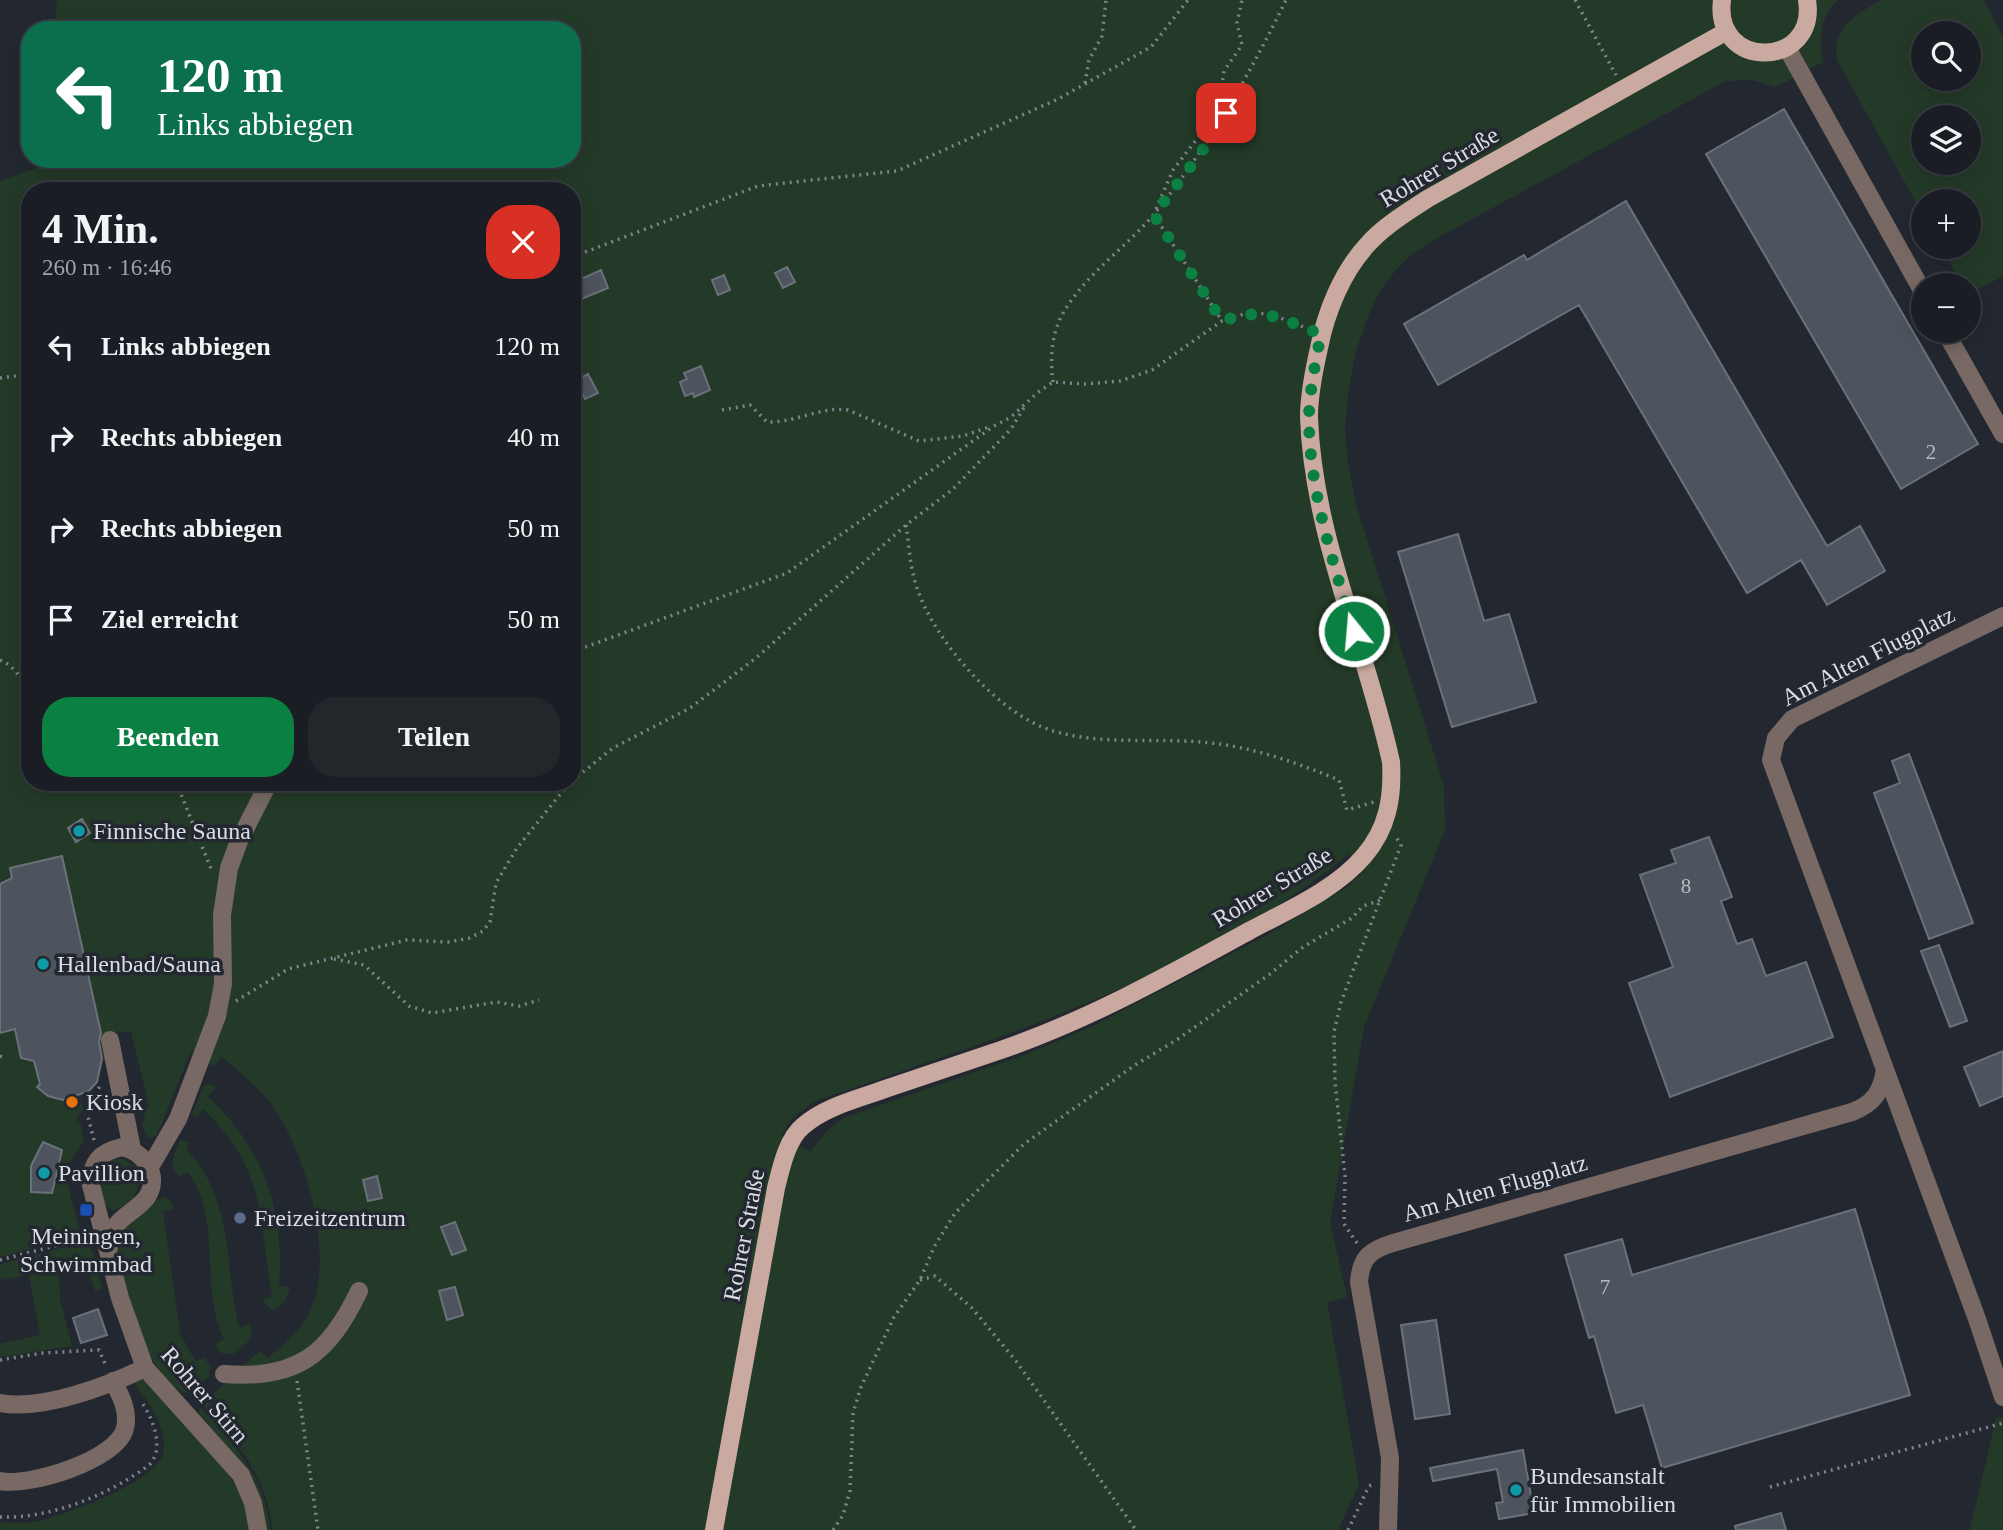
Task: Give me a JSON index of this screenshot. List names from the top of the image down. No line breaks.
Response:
{"streets":{"main road":["Rohrer Straße"],"street":["Am Alten Flugplatz","Rohrer Stirn"]},"places":{"other":["Finnische Sauna","Hallenbad/Sauna","Kiosk","Pavillion","Freizeitzentrum","Bundesanstalt für Immobilien"],"transit":["Meiningen, Schwimmbad"]},"house_numbers":["2","8","7"],"page":{"map_buttons":["+","−"],"turn":["120 m","Links abbiegen"],"heading":["4 Min.","260 m · 16:46"],"list":[{"name":"Links abbiegen","value":"120 m"},{"name":"Rechts abbiegen","value":"40 m"},{"name":"Rechts abbiegen","value":"50 m"},{"name":"Ziel erreicht","value":"50 m"}],"buttons":["Beenden","Teilen"]}}
